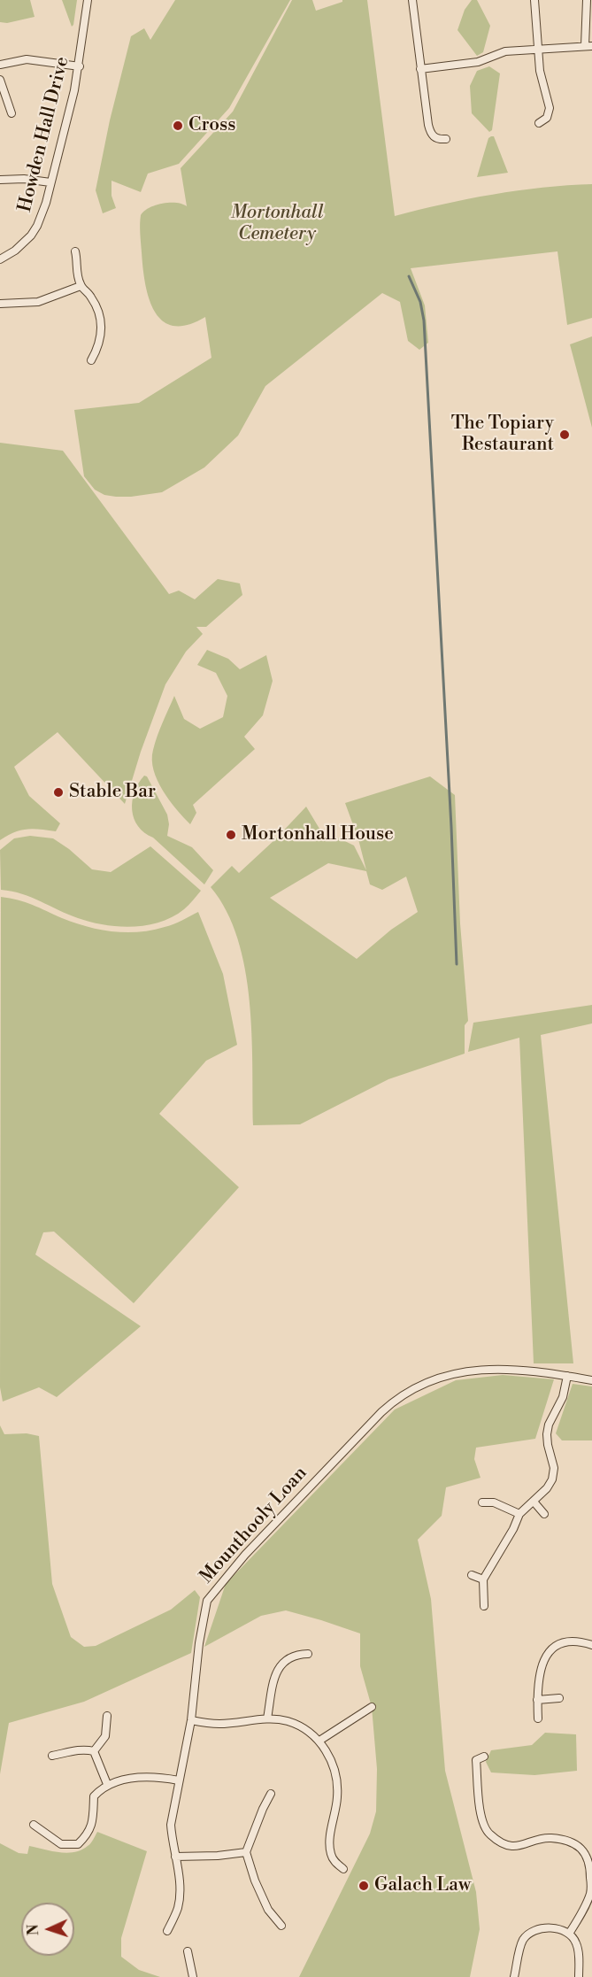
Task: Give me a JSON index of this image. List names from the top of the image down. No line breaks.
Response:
{"streets":{"street":["Howden Hall Drive","Mounthooly Loan"]},"parks":["Mortonhall Cemetery"],"places":["Cross","The Topiary Restaurant","Stable Bar","Mortonhall House","Galach Law"],"north":"left"}
